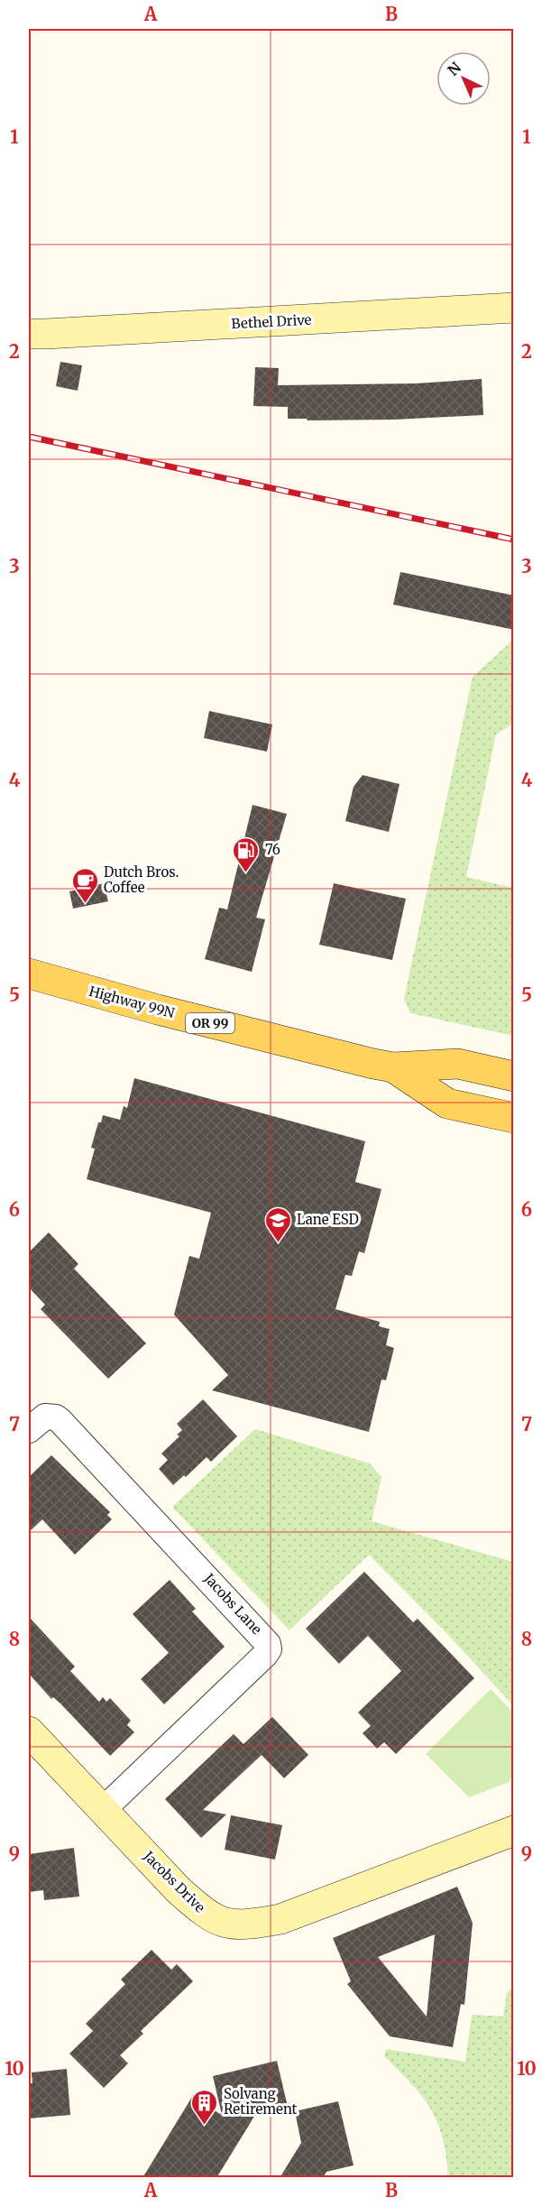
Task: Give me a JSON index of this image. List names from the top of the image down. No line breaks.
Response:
{"streets":{"main road":["Highway 99N","OR 99"],"street":["Bethel Drive","Jacobs Lane","Jacobs Drive"]},"crossings":[["Jacobs Lane","Jacobs Drive"]],"places":{"fuel station":["76"],"cafe":["Dutch Bros. Coffee"],"school or university":["Lane ESD"],"building":["Solvang Retirement"]},"north":"top left","grid":{"columns":["A","B"],"rows":["1","2","3","4","5","6","7","8","9","10"]}}
